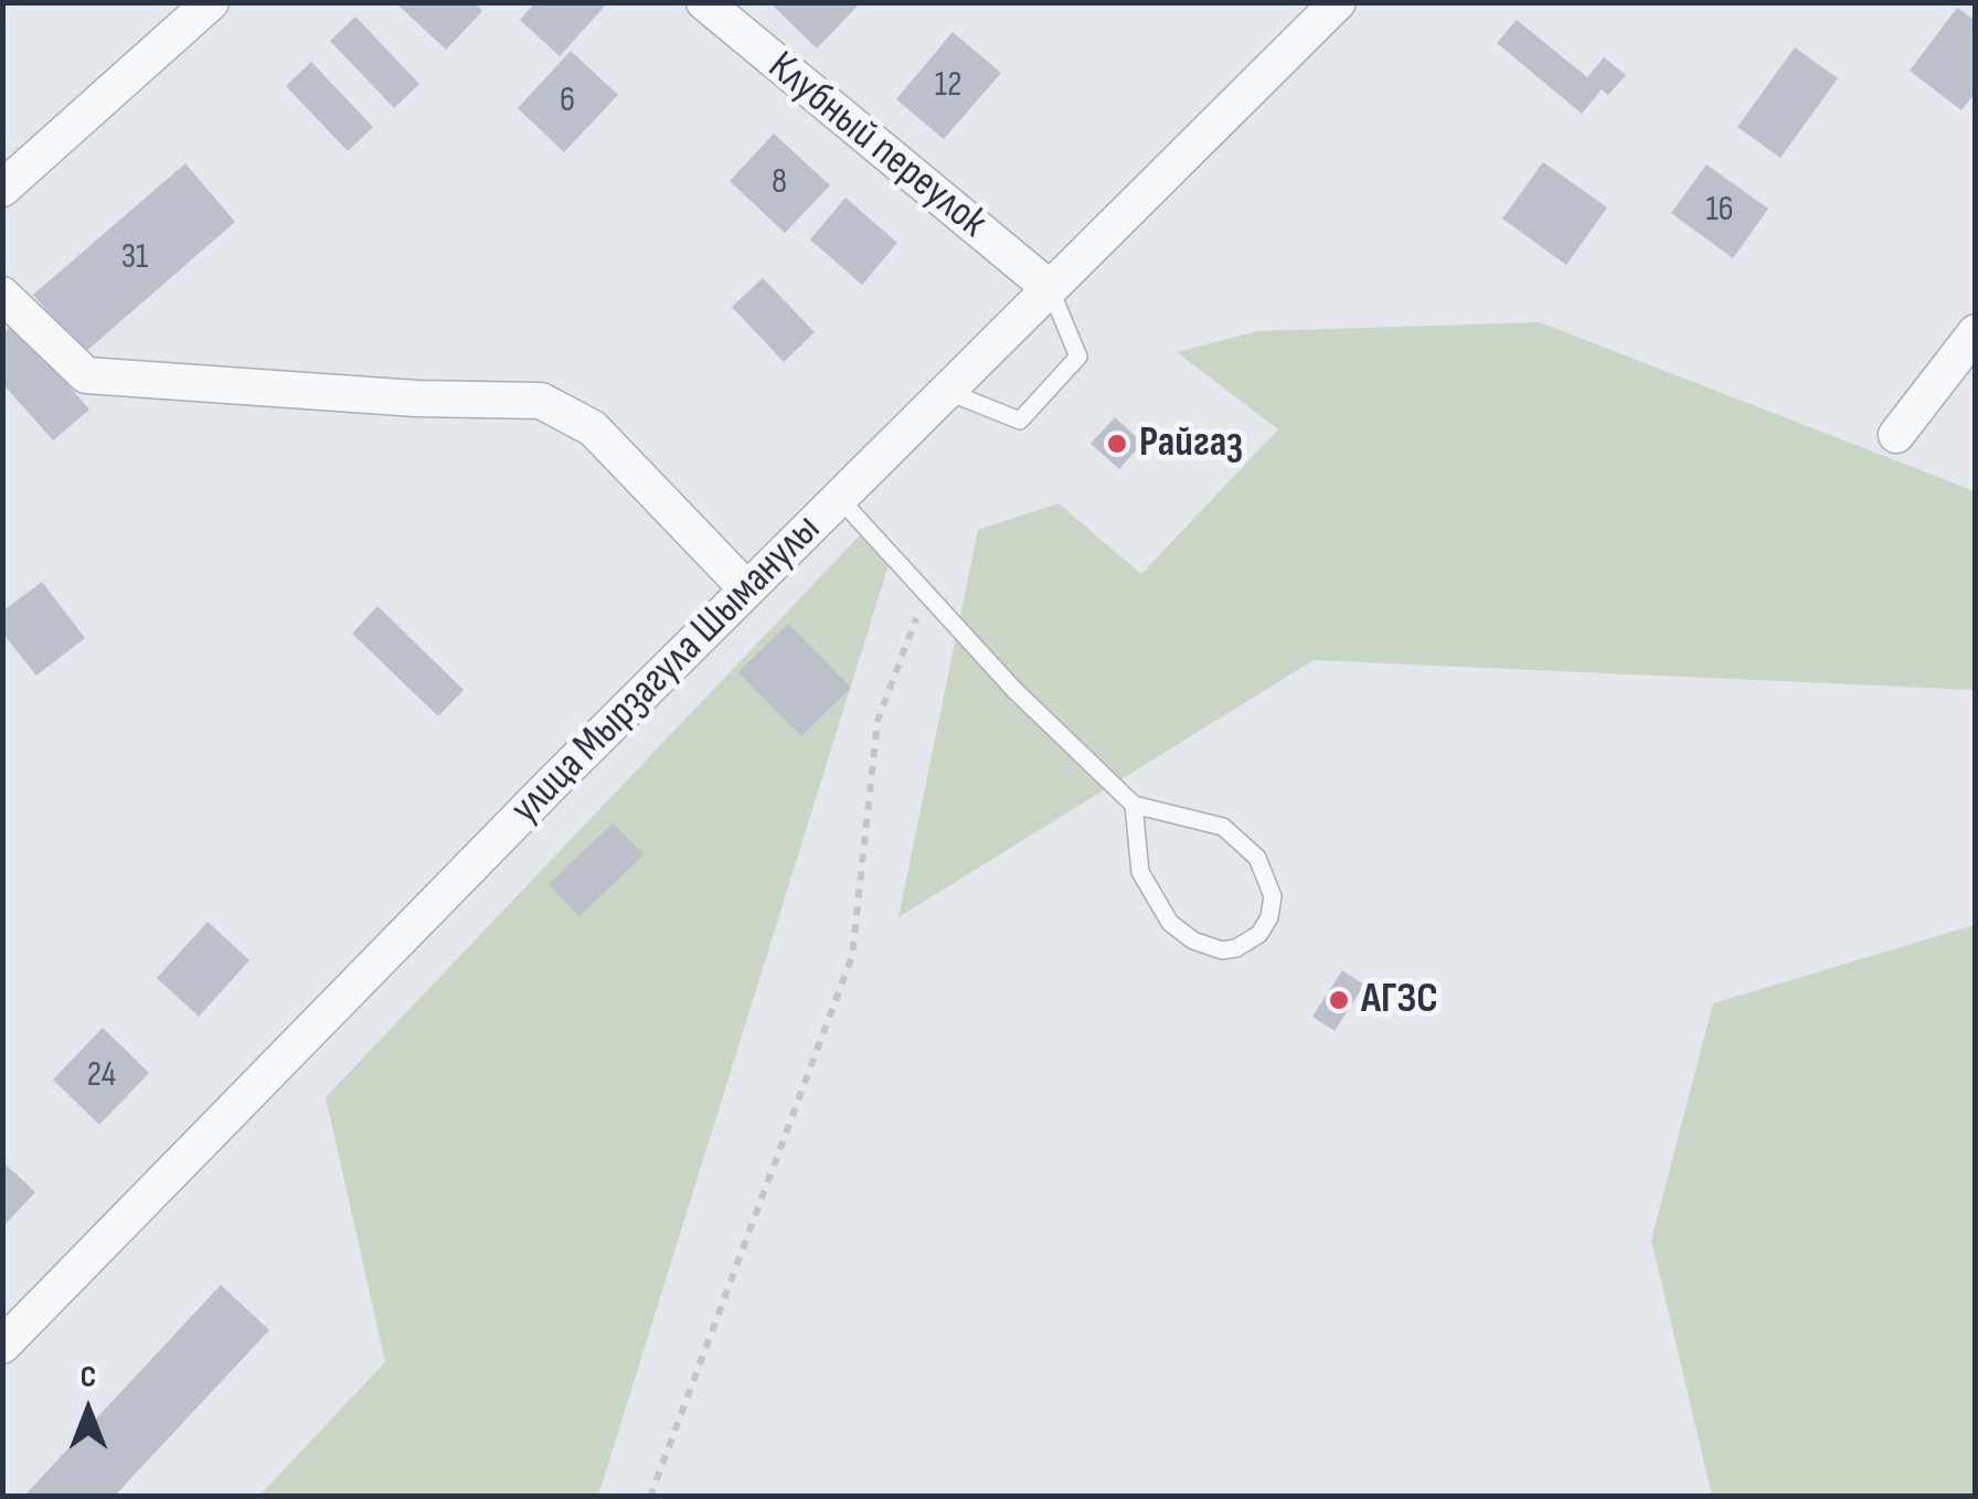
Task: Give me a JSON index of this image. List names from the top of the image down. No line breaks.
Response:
{"streets":{"street":["Клубный переулок","улица Мырзагула Шыманулы"]},"crossings":[["Клубный переулок","улица Мырзагула Шыманулы"]],"places":["Райгаз","АГЗС"],"house_numbers":["12","6","8","16","31","24"],"north":"top"}
